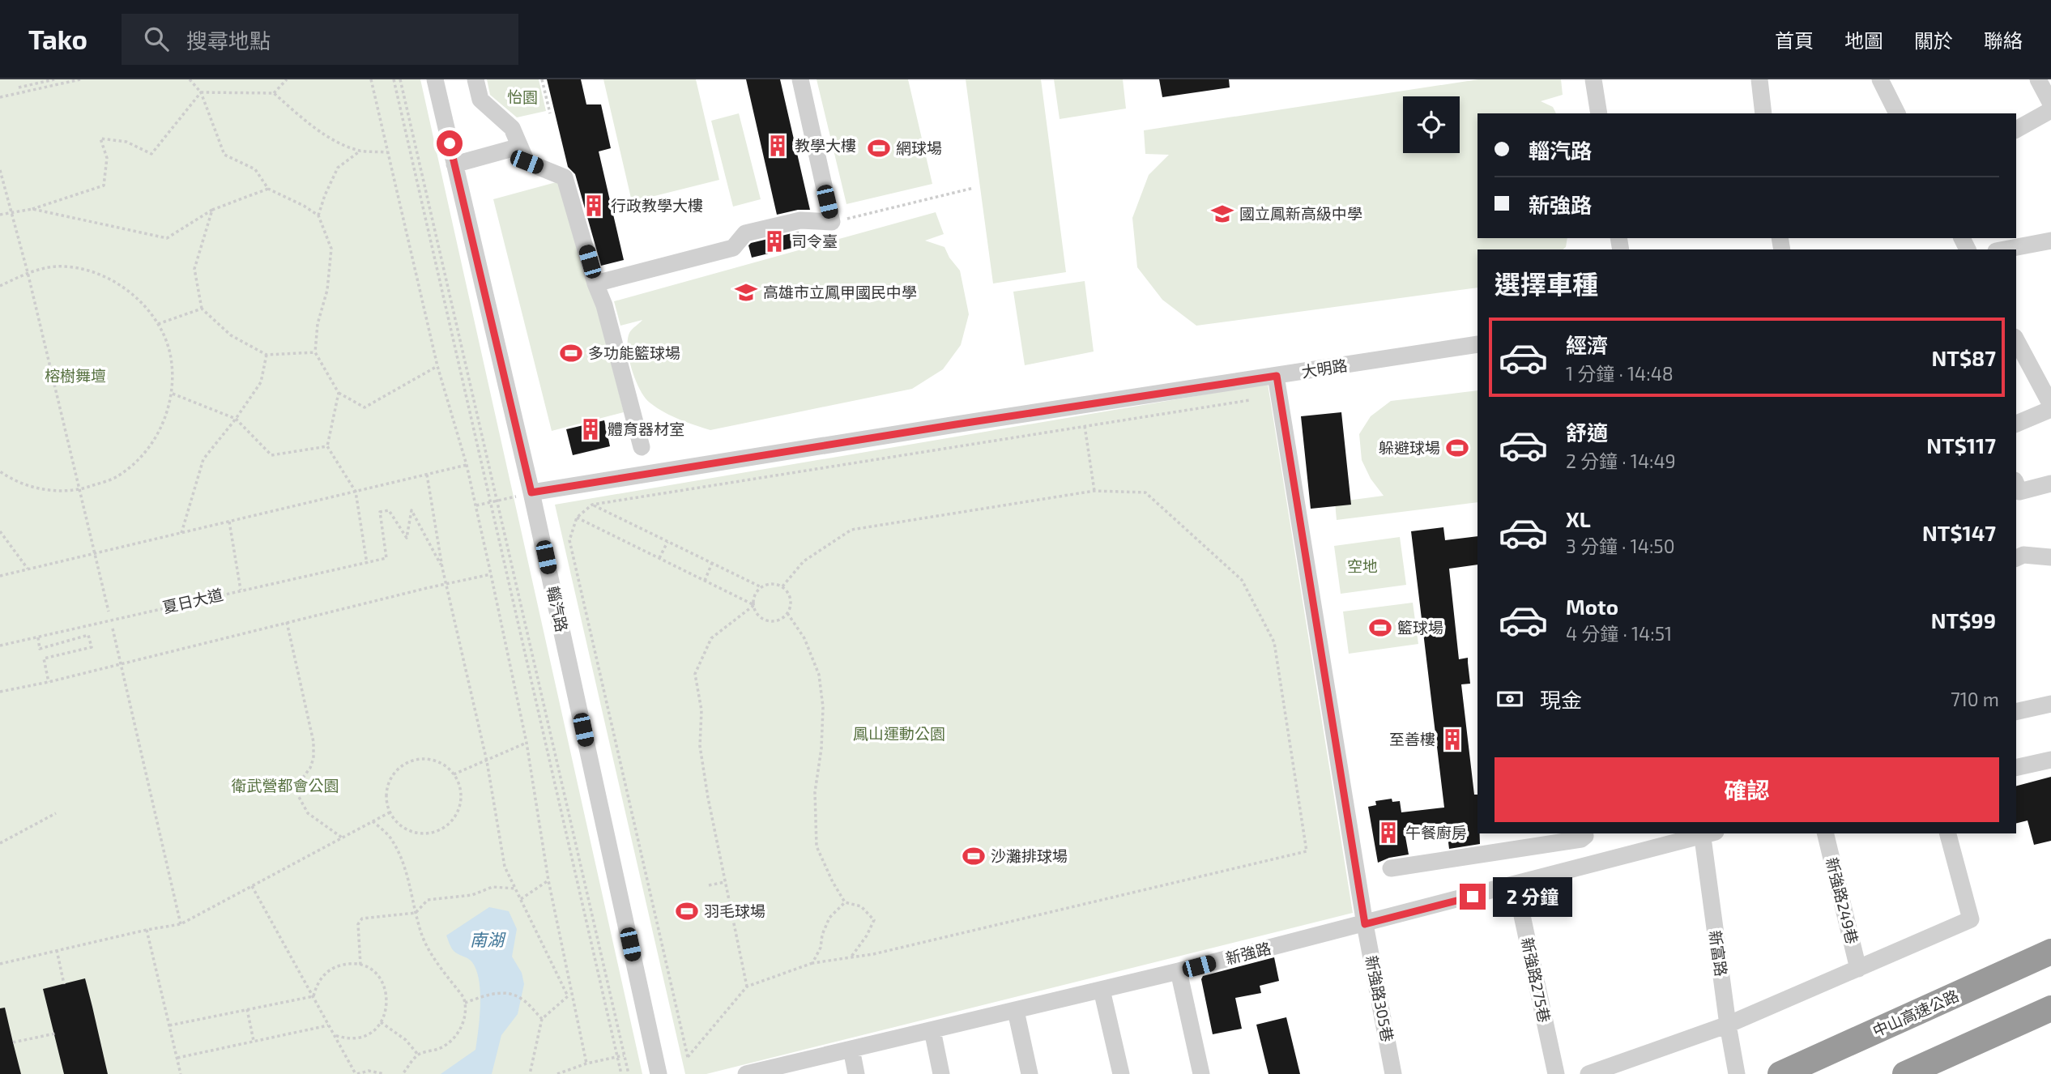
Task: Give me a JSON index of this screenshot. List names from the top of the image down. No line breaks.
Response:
{"streets":{"highway":["中山高速公路"],"street":["大明路","輜汽路","新強路249巷","新強路","新富路","新強路275巷","新強路305巷"],"path":["夏日大道"]},"crossings":[["大明路","輜汽路"],["大明路","新強路305巷"],["新強路","新強路275巷"],["新強路","新強路305巷"]],"water":["南湖"],"parks":["怡園","榕樹舞壇","空地","鳳山運動公園","衛武營都會公園"],"places":{"building":["教學大樓","行政教學大樓","司令臺","體育器材室","至善樓","午餐廚房"],"sports":["網球場","多功能籃球場","躲避球場","籃球場","沙灘排球場","羽毛球場"],"school or university":["國立鳳新高級中學","高雄市立鳳甲國民中學"]},"page":{"header":"Tako","search":"搜尋地點","nav":["首頁","地圖","關於","聯絡"],"banner":["輜汽路","新強路"],"heading":"選擇車種","list":[{"name":"經濟","note":"1 分鐘 · 14:48","value":"NT$87"},{"name":"舒適","note":"2 分鐘 · 14:49","value":"NT$117"},{"name":"XL","note":"3 分鐘 · 14:50","value":"NT$147"},{"name":"Moto","note":"4 分鐘 · 14:51","value":"NT$99"}],"pay":["現金","710 m"],"buttons":"確認","bubble":"2 分鐘"}}
